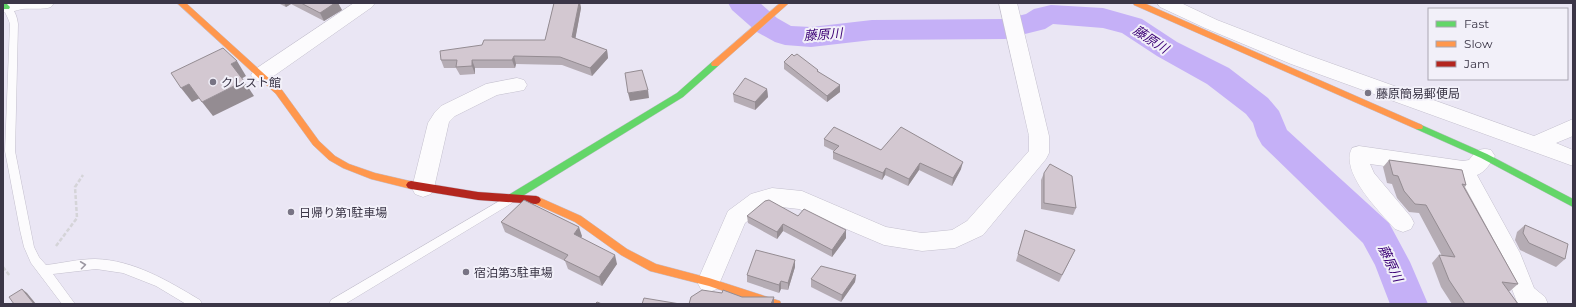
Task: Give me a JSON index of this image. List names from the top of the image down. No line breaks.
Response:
{"water":["藤原川"],"places":["クレスト館","藤原簡易郵便局","日帰り第1駐車場","宿泊第3駐車場"],"legend":["Fast","Slow","Jam"]}
